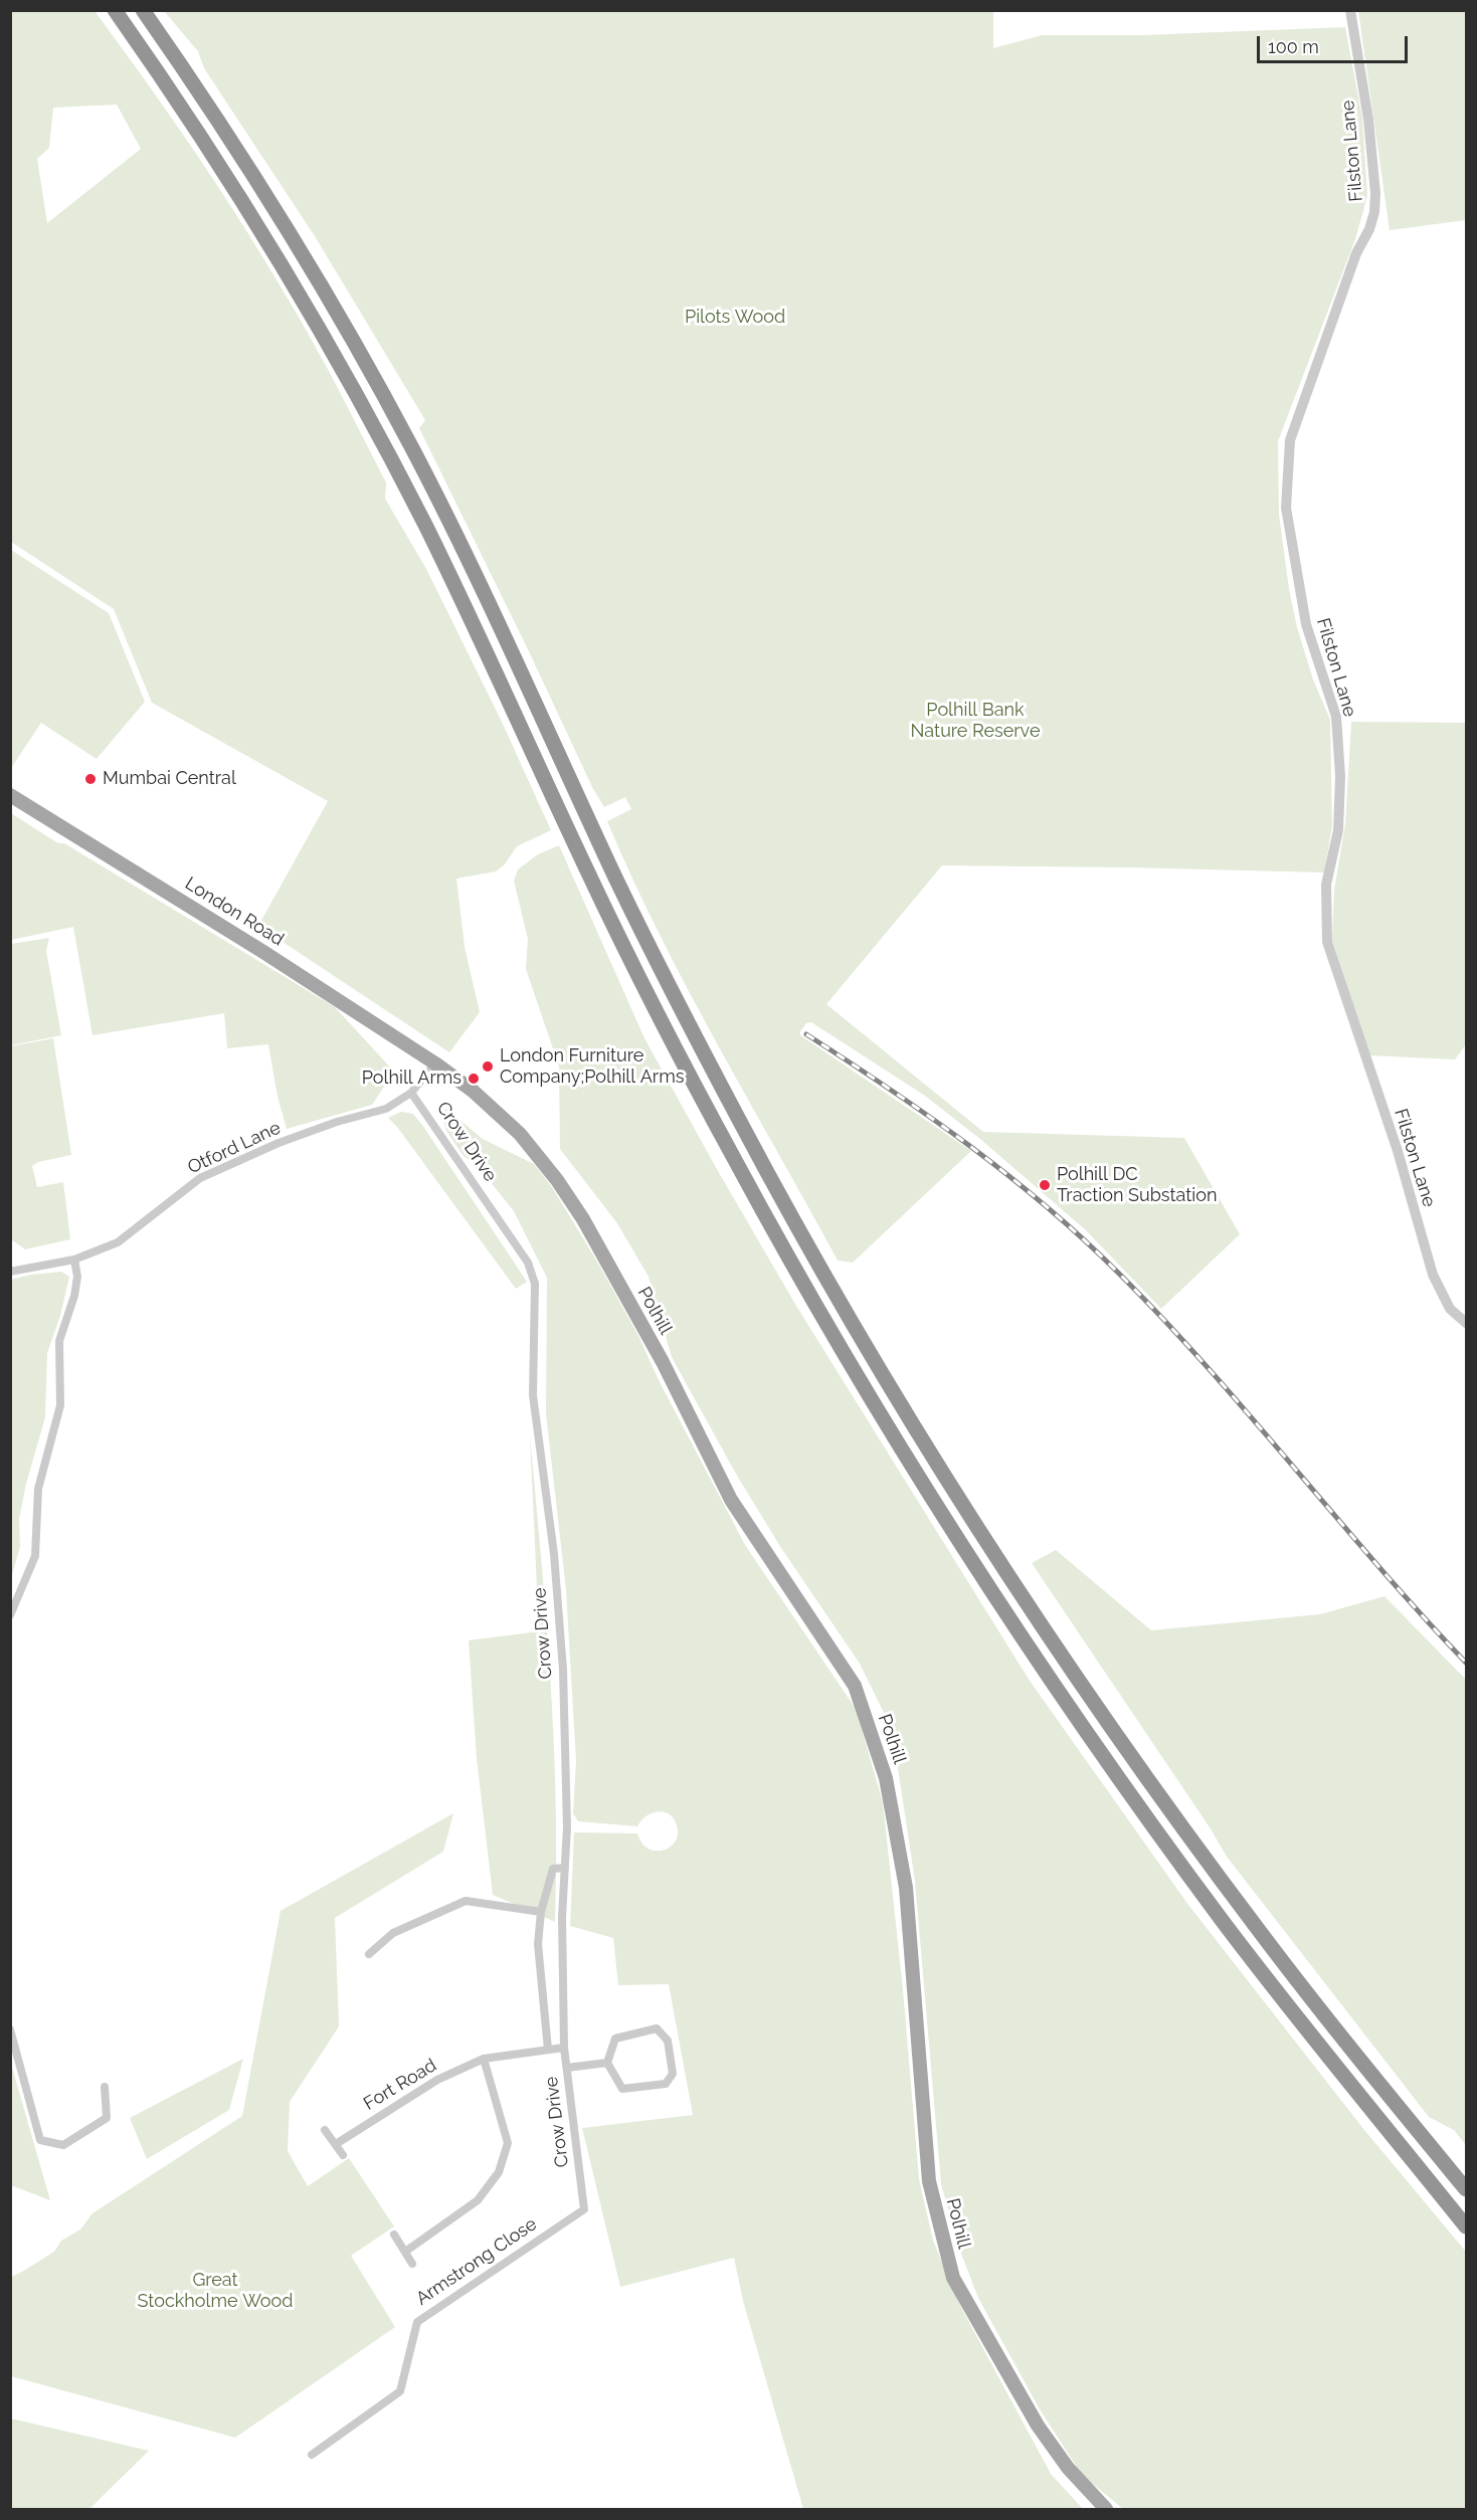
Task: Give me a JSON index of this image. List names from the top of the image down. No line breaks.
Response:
{"streets":{"main road":["London Road","Polhill"],"street":["Filston Lane","Crow Drive","Otford Lane","Fort Road","Armstrong Close"]},"crossings":[["London Road","Otford Lane"],["London Road","Polhill"],["Crow Drive","Otford Lane"],["Crow Drive","Fort Road"],["Crow Drive","Armstrong Close"],["Otford Lane","Polhill"]],"parks":["Pilots Wood","Polhill Bank Nature Reserve","Great Stockholme Wood"],"places":["Mumbai Central","London Furniture Company;Polhill Arms","Polhill Arms","Polhill DC Traction Substation"],"scale_bar":"100 m"}
